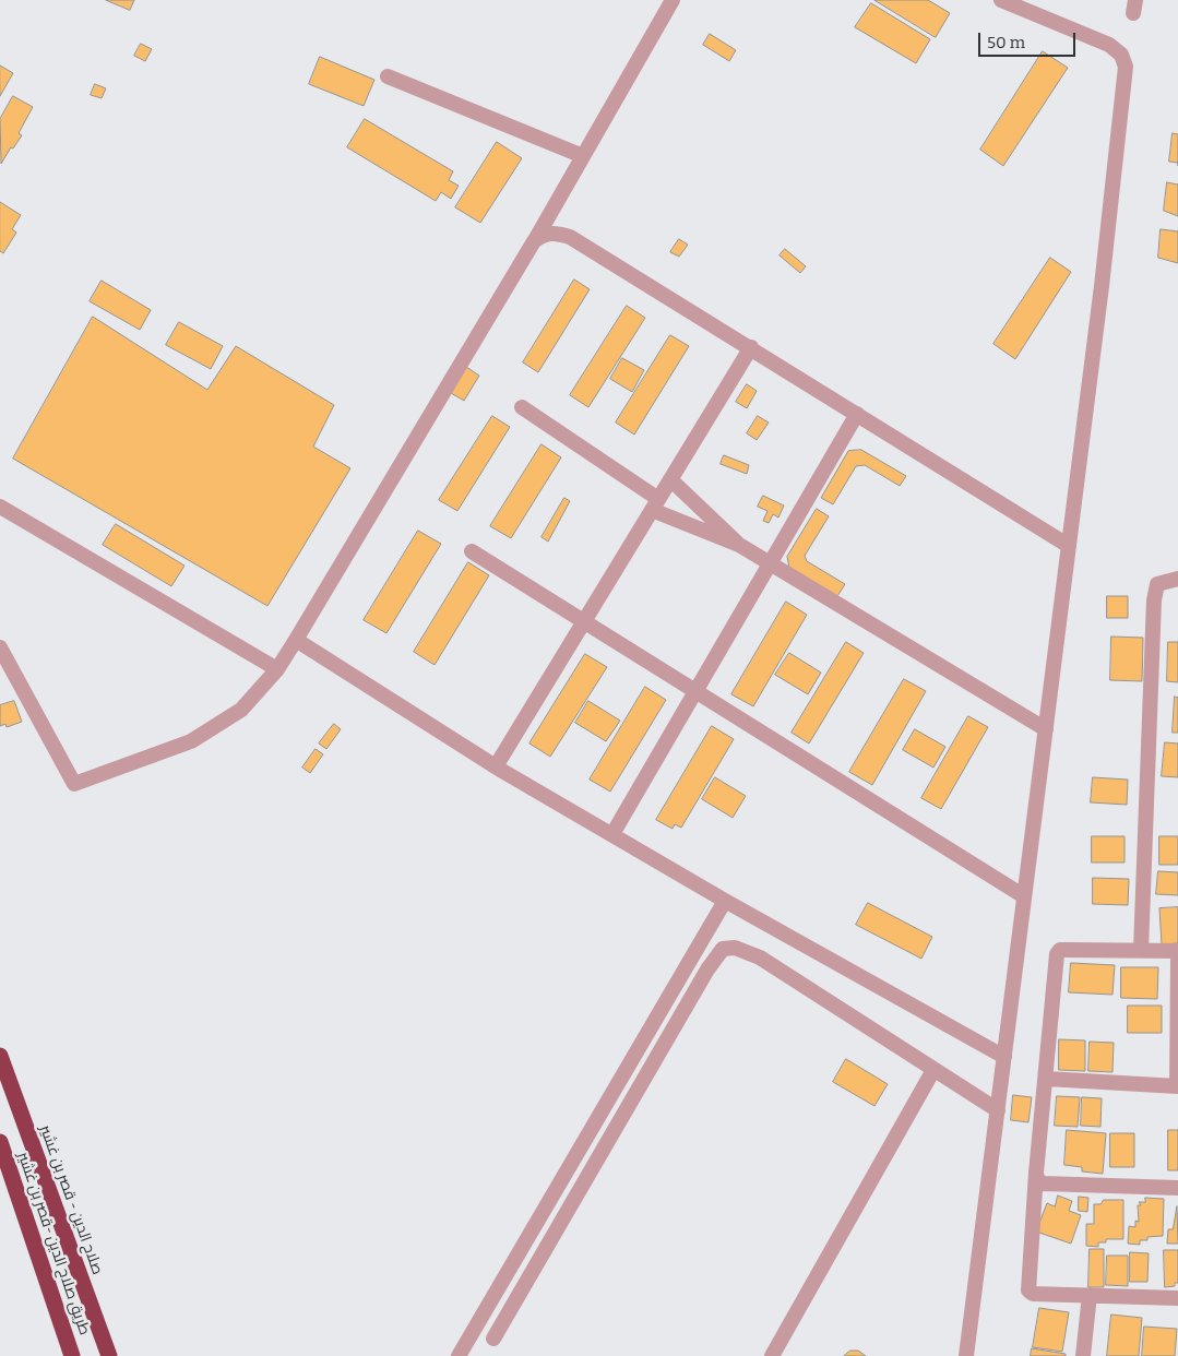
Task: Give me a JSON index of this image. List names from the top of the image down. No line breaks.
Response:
{"streets":{"highway":["صلاح الدين - قصر بن غشير","طريق صلاح الدين -قصر بن غشير"]},"scale_bar":"50 m"}
